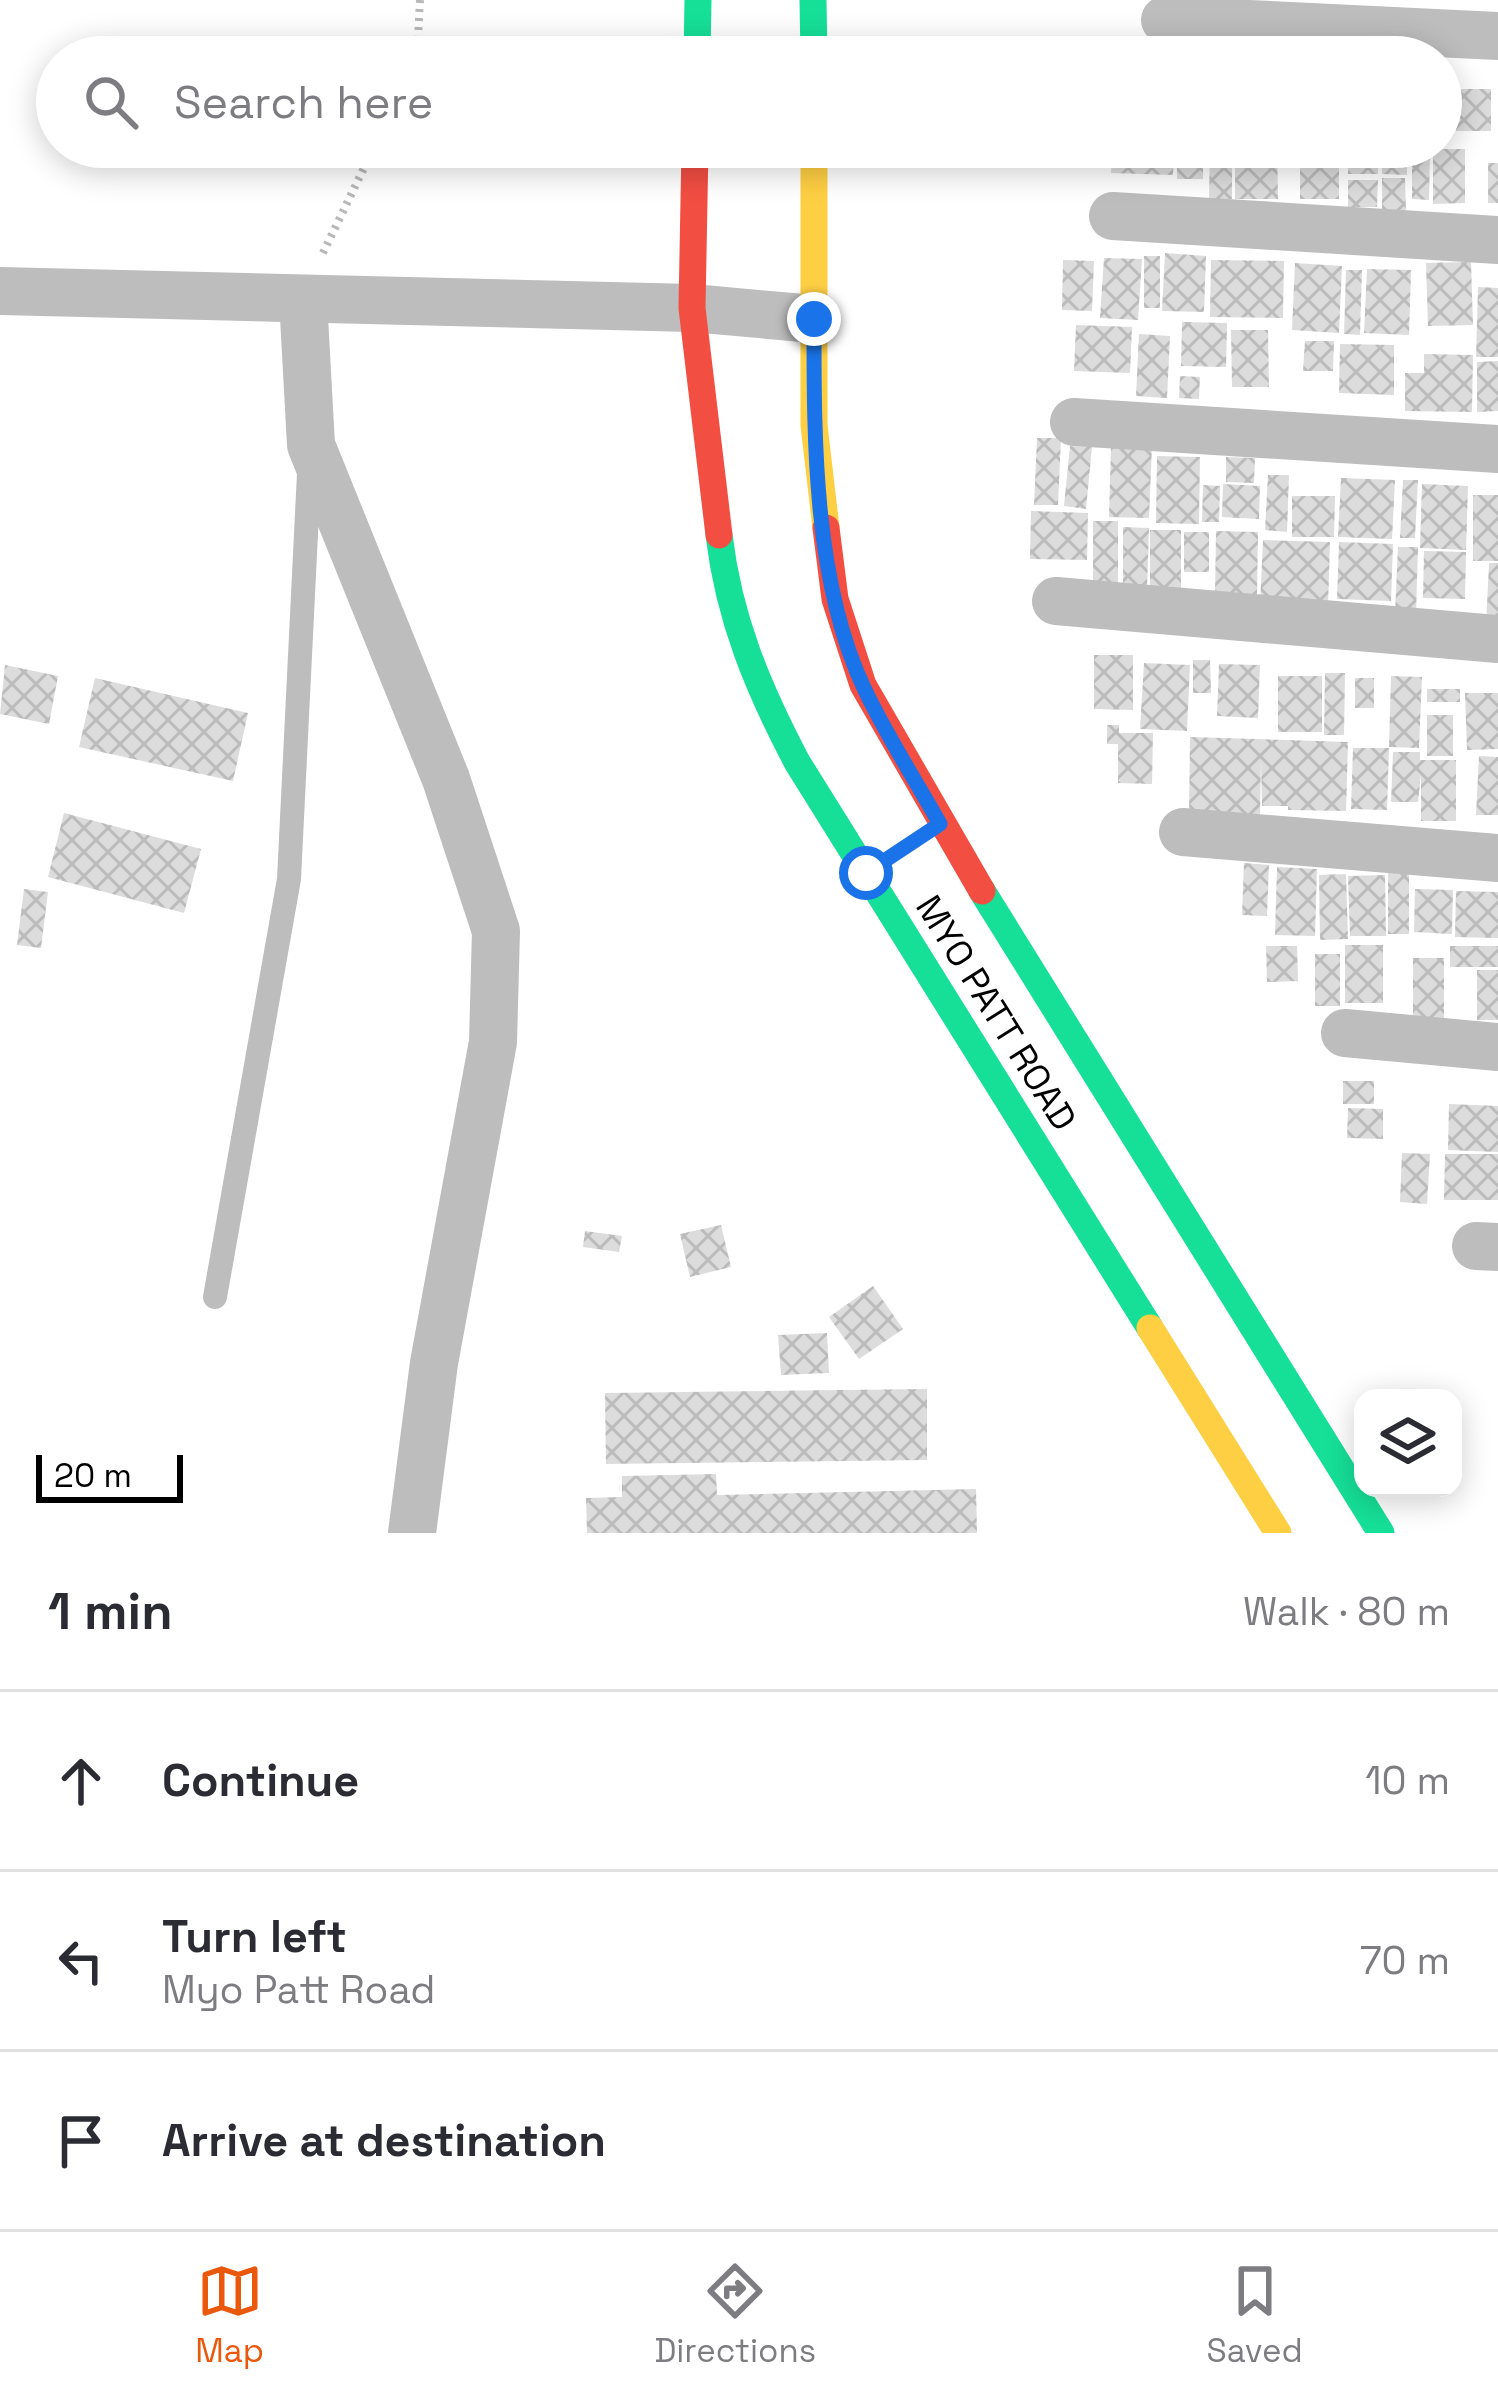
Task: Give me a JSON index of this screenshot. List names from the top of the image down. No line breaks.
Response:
{"streets":{"main road":["MYO PATT ROAD"]},"scale_bar":"20 m","page":{"search":"Search here","scale":"20 m","heading":["1 min","Walk · 80 m"],"list":[["Continue","10 m"],["Turn left","Myo Patt Road","70 m"],"Arrive at destination"],"nav":["Map","Directions","Saved"]}}
